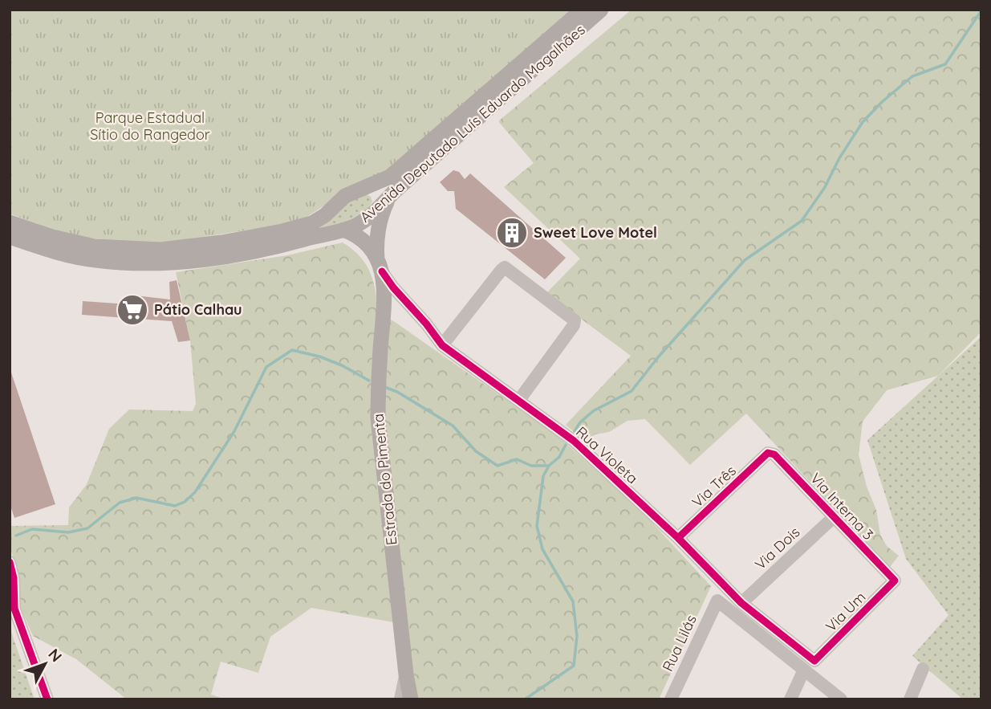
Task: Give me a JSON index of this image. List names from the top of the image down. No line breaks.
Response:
{"streets":{"main road":["Avenida Deputado Luís Eduardo Magalhães","Estrada do Pimenta"],"street":["Rua Violeta","Via Três","Via Interna 3","Via Dois","Via Um","Rua Lilás"]},"crossings":[["Avenida Deputado Luís Eduardo Magalhães","Estrada do Pimenta"],["Rua Violeta","Estrada do Pimenta"],["Rua Violeta","Via Três"],["Rua Violeta","Via Dois"],["Rua Violeta","Via Um"],["Via Três","Via Interna 3"],["Via Interna 3","Via Dois"],["Via Interna 3","Via Um"]],"parks":["Parque Estadual Sítio do Rangedor"],"places":{"building":["Sweet Love Motel"],"supermarket":["Pátio Calhau"]},"north":"top right"}
